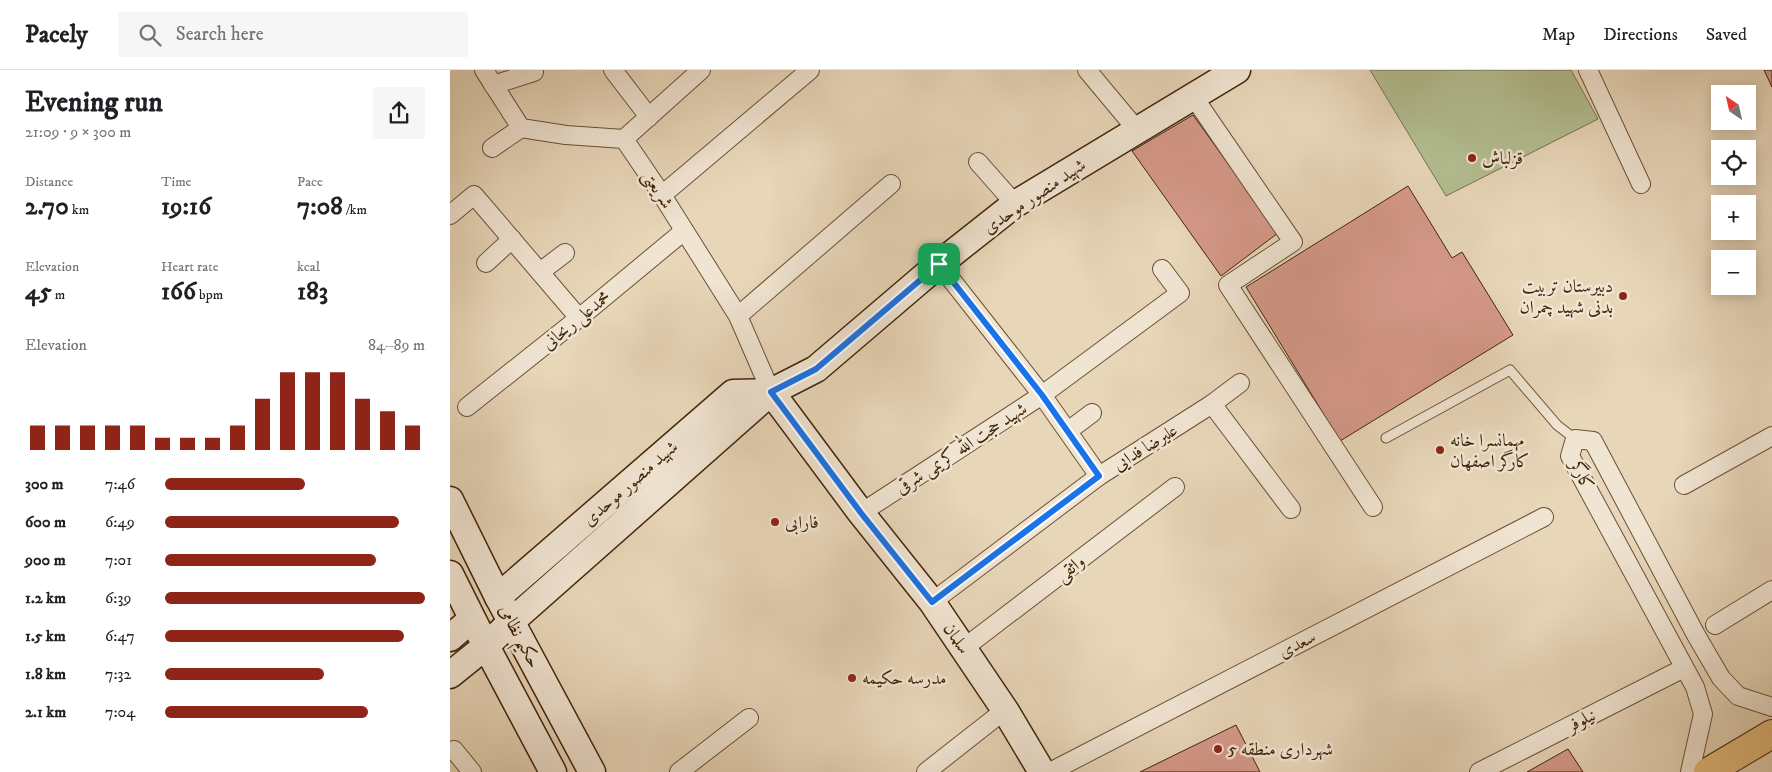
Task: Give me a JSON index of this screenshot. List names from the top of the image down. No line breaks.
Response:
{"streets":{"street":["شریعتی","شهید منصور موحدی","محمدعلی ریحانی","علیرضا فدایی","شهید حجت الله کریمی شرقی","کارگر","واثقی","حکیم نظامی","سلمان","سعدی","نیلوفر"]},"crossings":[["شریعتی","شهید منصور موحدی"],["شریعتی","محمدعلی ریحانی"],["شریعتی","سلمان"],["شهید منصور موحدی","حکیم نظامی"],["شهید منصور موحدی","سلمان"],["علیرضا فدایی","سلمان"],["شهید حجت الله کریمی شرقی","سلمان"],["کارگر","نیلوفر"],["واثقی","سلمان"]],"places":["قزلباش","دبیرستان تربیت بدنی شهید چمران","مهمانسرا خانه کارگر اصفهان","فارابی","مدرسه حکیمه","شهرداری منطقه 5"],"north":"top left","page":{"header":"Pacely","search":"Search here","nav":["Map","Directions","Saved"],"heading":["Evening run","21:09 · 9 × 300 m"],"map_buttons":["+","−"],"stats":[["Distance","2.70 km"],["Time","19:16"],["Pace","7:08 /km"],["Elevation","45 m"],["Heart rate","166 bpm"],["kcal","183"]],"chart":["Elevation","84–89 m"],"list":[{"name":"300 m","note":"7:46"},{"name":"600 m","note":"6:49"},{"name":"900 m","note":"7:01"},{"name":"1.2 km","note":"6:39"},{"name":"1.5 km","note":"6:47"},{"name":"1.8 km","note":"7:32"},{"name":"2.1 km","note":"7:04"}]}}
